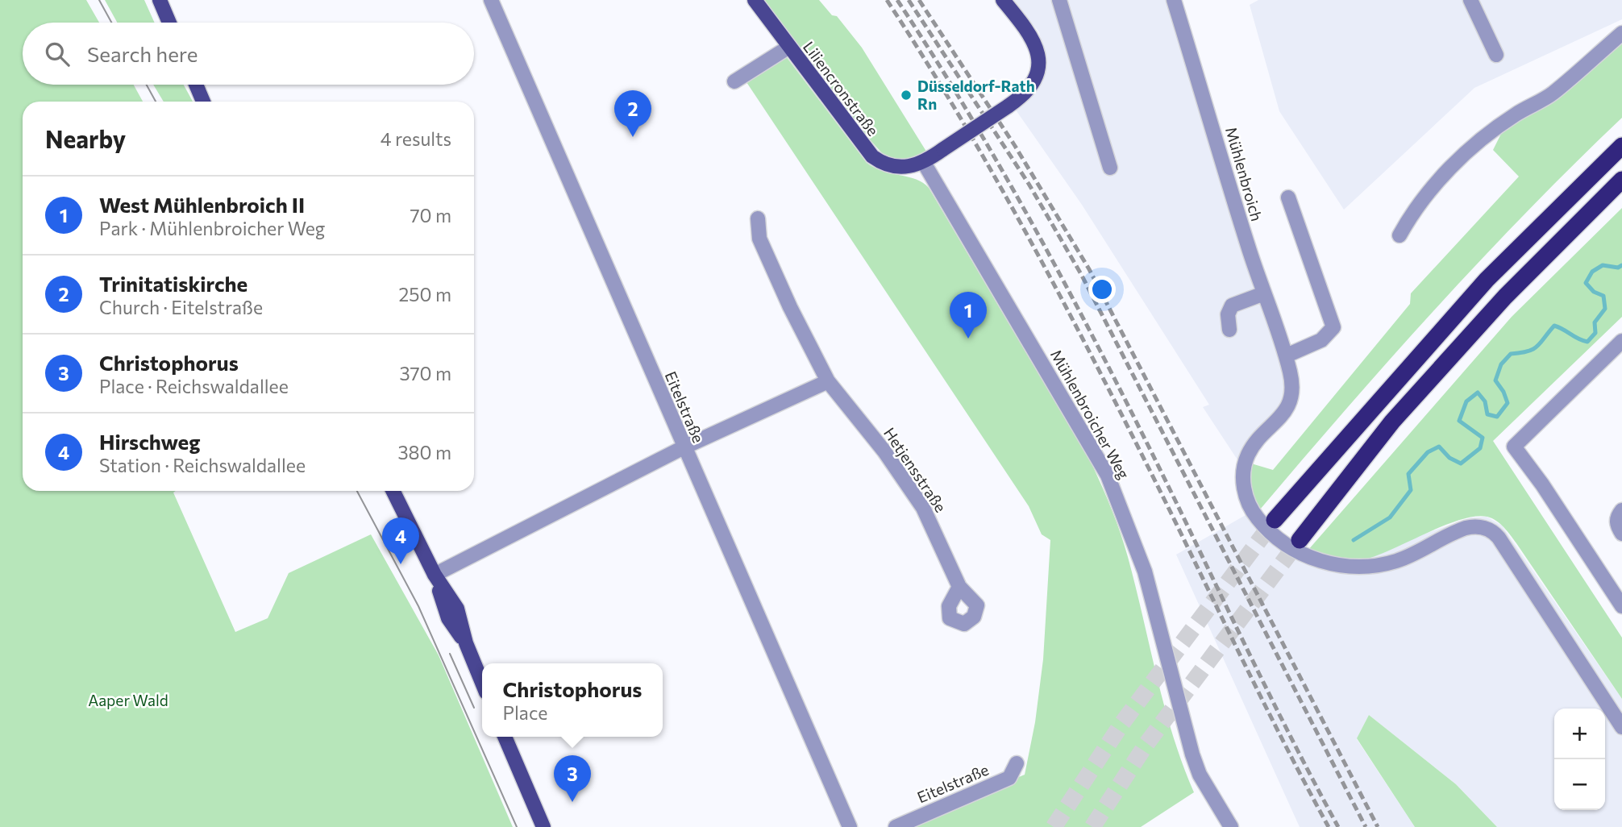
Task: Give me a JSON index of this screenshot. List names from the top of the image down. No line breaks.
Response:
{"streets":{"main road":["Liliencronstraße"],"street":["Mühlenbroich","Eitelstraße","Mühlenbroicher Weg","Hetjensstraße"]},"crossings":[["Liliencronstraße","Mühlenbroicher Weg"]],"parks":["Aaper Wald"],"places":["Düsseldorf-Rath Rn"],"page":{"search":"Search here","pins":["2","1","4","3"],"heading":["Nearby","4 results"],"list":[{"mark":"1","name":"West Mühlenbroich II","note":"Park · Mühlenbroicher Weg","value":"70 m"},{"mark":"2","name":"Trinitatiskirche","note":"Church · Eitelstraße","value":"250 m"},{"mark":"3","name":"Christophorus","note":"Place · Reichswaldallee","value":"370 m"},{"mark":"4","name":"Hirschweg","note":"Station · Reichswaldallee","value":"380 m"}],"popup":["Christophorus","Place"],"map_buttons":["+","−"]}}
